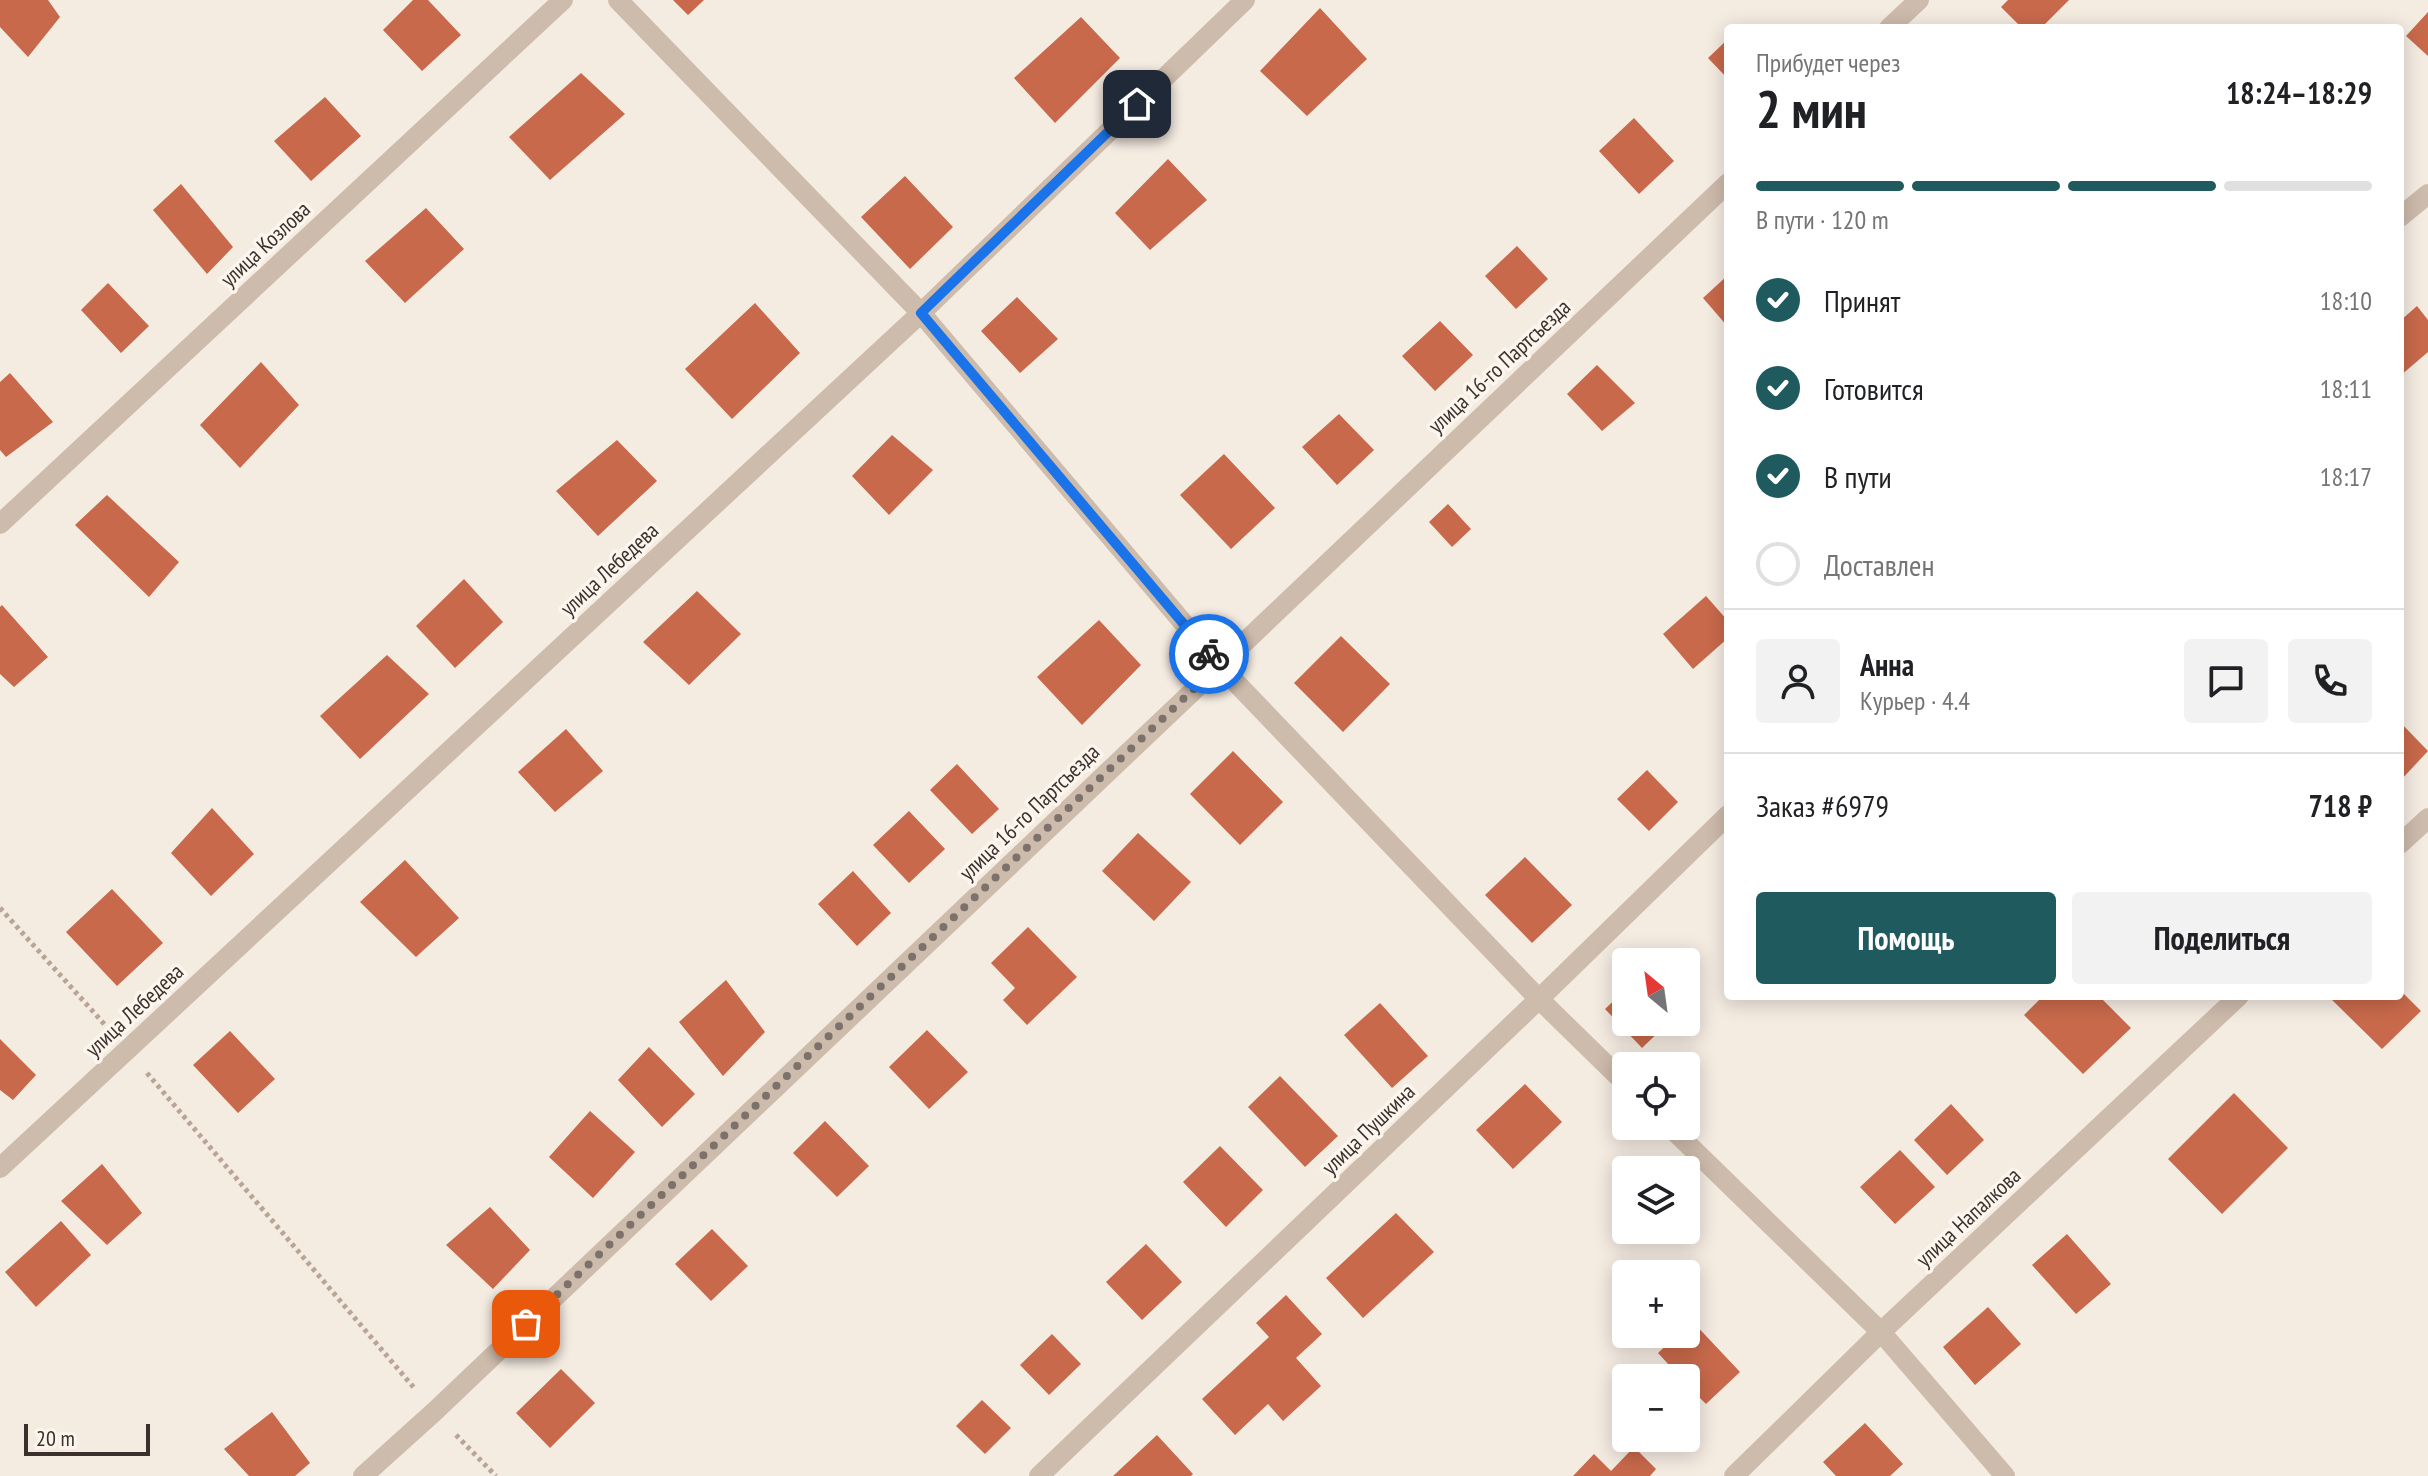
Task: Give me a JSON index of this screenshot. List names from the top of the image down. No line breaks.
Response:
{"streets":{"street":["улица Козлова","улица 16-го Партсъезда","улица Лебедева","улица Пушкина","улица Напалкова"]},"scale_bar":"20 m","north":"top left","page":{"heading":["2 мин","Прибудет через","18:24–18:29"],"panel":["Анна","Курьер · 4.4","Заказ #6979","718 ₽"],"bar":"В пути · 120 m","list":[["Принят","18:10"],["Готовится","18:11"],["В пути","18:17"],"Доставлен"],"buttons":["Помощь","Поделиться"],"map_buttons":["+","−"],"scale":"20 m"}}
